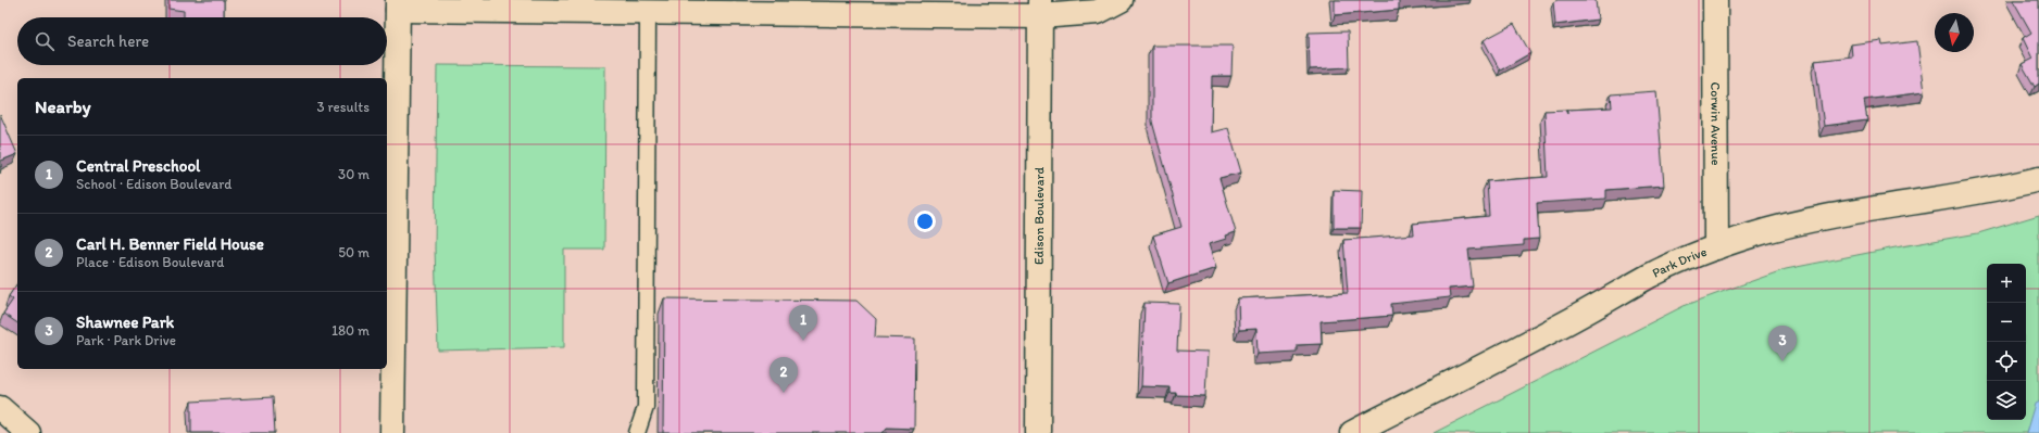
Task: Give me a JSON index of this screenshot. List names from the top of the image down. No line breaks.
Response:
{"streets":{"street":["Corwin Avenue","Edison Boulevard","Park Drive"]},"crossings":[["Corwin Avenue","Park Drive"]],"north":"bottom","page":{"search":"Search here","heading":["Nearby","3 results"],"list":[{"mark":"1","name":"Central Preschool","note":"School · Edison Boulevard","value":"30 m"},{"mark":"2","name":"Carl H. Benner Field House","note":"Place · Edison Boulevard","value":"50 m"},{"mark":"3","name":"Shawnee Park","note":"Park · Park Drive","value":"180 m"}],"map_buttons":["+","−"],"pins":["1","3","2"]}}
